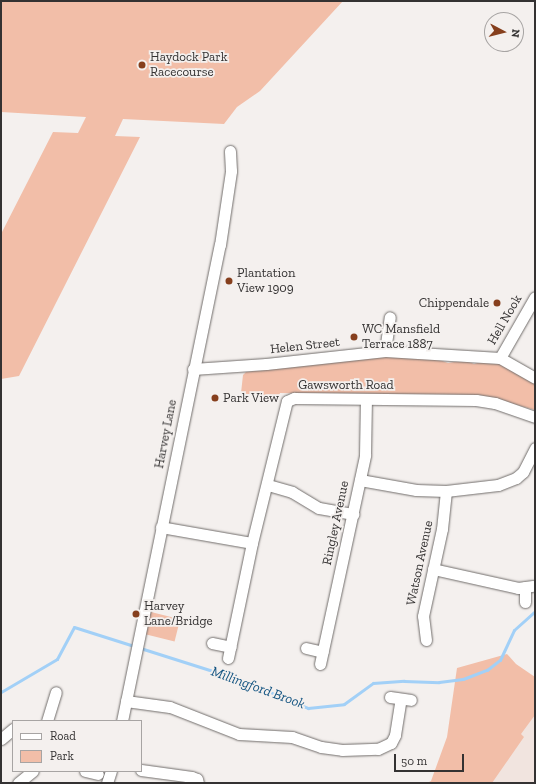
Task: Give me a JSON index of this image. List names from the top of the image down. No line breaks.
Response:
{"streets":{"street":["Hell Nook","Helen Street","Gawsworth Road","Harvey Lane","Ringley Avenue","Watson Avenue"]},"crossings":[["Hell Nook","Helen Street"],["Helen Street","Harvey Lane"],["Gawsworth Road","Ringley Avenue"]],"water":["Millingford Brook"],"places":["Haydock Park Racecourse","Plantation View 1909","Chippendale","WC Mansfield Terrace 1887","Park View","Harvey Lane/Bridge"],"legend":["Road","Park"],"scale_bar":"50 m","north":"right"}
